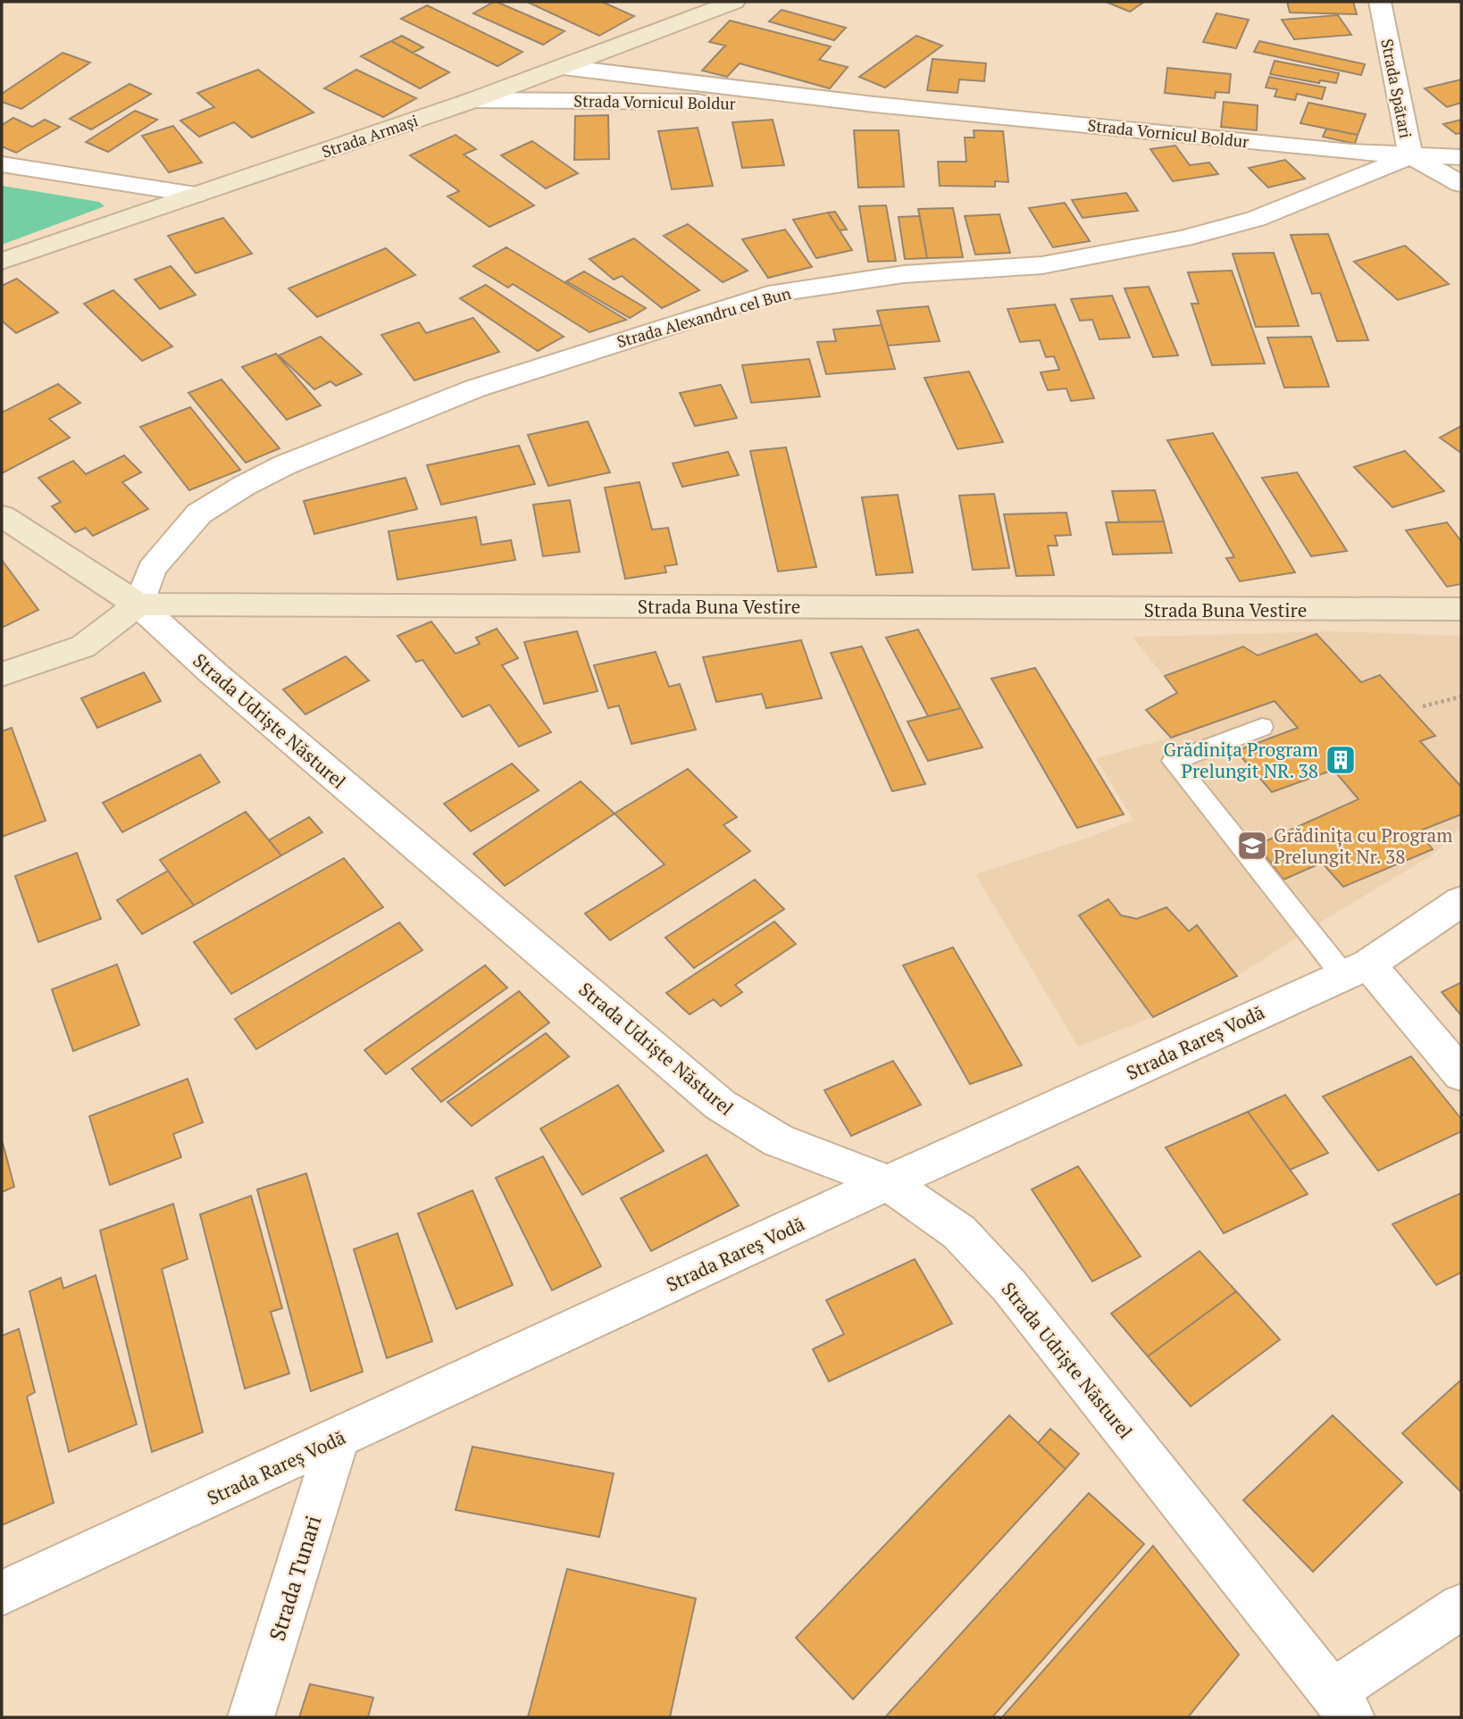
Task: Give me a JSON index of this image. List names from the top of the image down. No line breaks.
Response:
{"streets":{"street":["Strada Spătari","Strada Vornicul Boldur","Strada Armași","Strada Alexandru cel Bun","Strada Buna Vestire","Strada Udriște Năsturel","Strada Rareș Vodă","Strada Tunari"]},"crossings":[["Strada Spătari","Strada Vornicul Boldur"],["Strada Spătari","Strada Alexandru cel Bun"],["Strada Vornicul Boldur","Strada Armași"],["Strada Vornicul Boldur","Strada Alexandru cel Bun"],["Strada Alexandru cel Bun","Strada Buna Vestire"],["Strada Alexandru cel Bun","Strada Udriște Năsturel"],["Strada Buna Vestire","Strada Udriște Năsturel"],["Strada Udriște Năsturel","Strada Rareș Vodă"],["Strada Rareș Vodă","Strada Tunari"]],"places":{"building":["Grădinița Program Prelungit NR. 38"],"school or university":["Grădinița cu Program Prelungit Nr. 38"]}}
